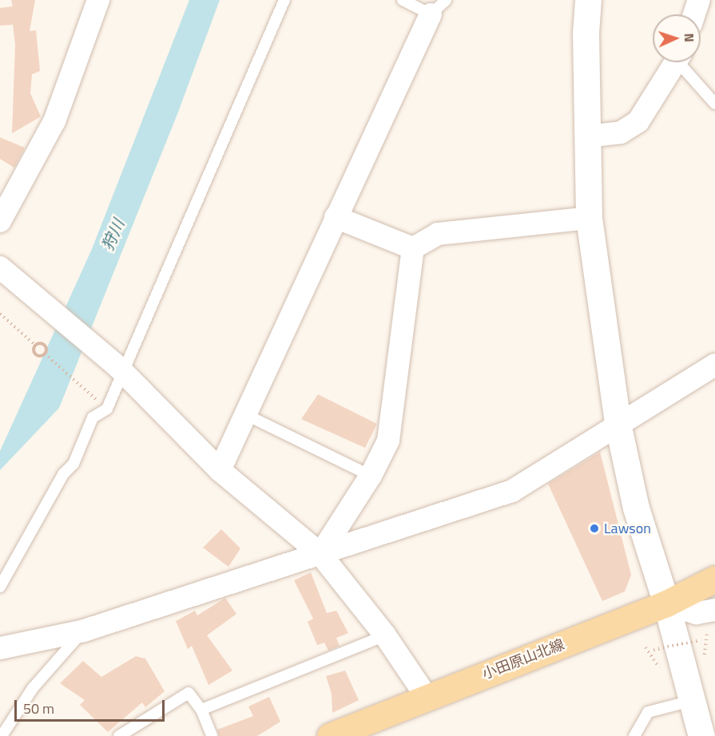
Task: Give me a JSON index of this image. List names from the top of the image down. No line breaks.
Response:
{"streets":{"main road":["小田原山北線"]},"water":["狩川"],"places":["Lawson"],"scale_bar":"50 m","north":"right"}
